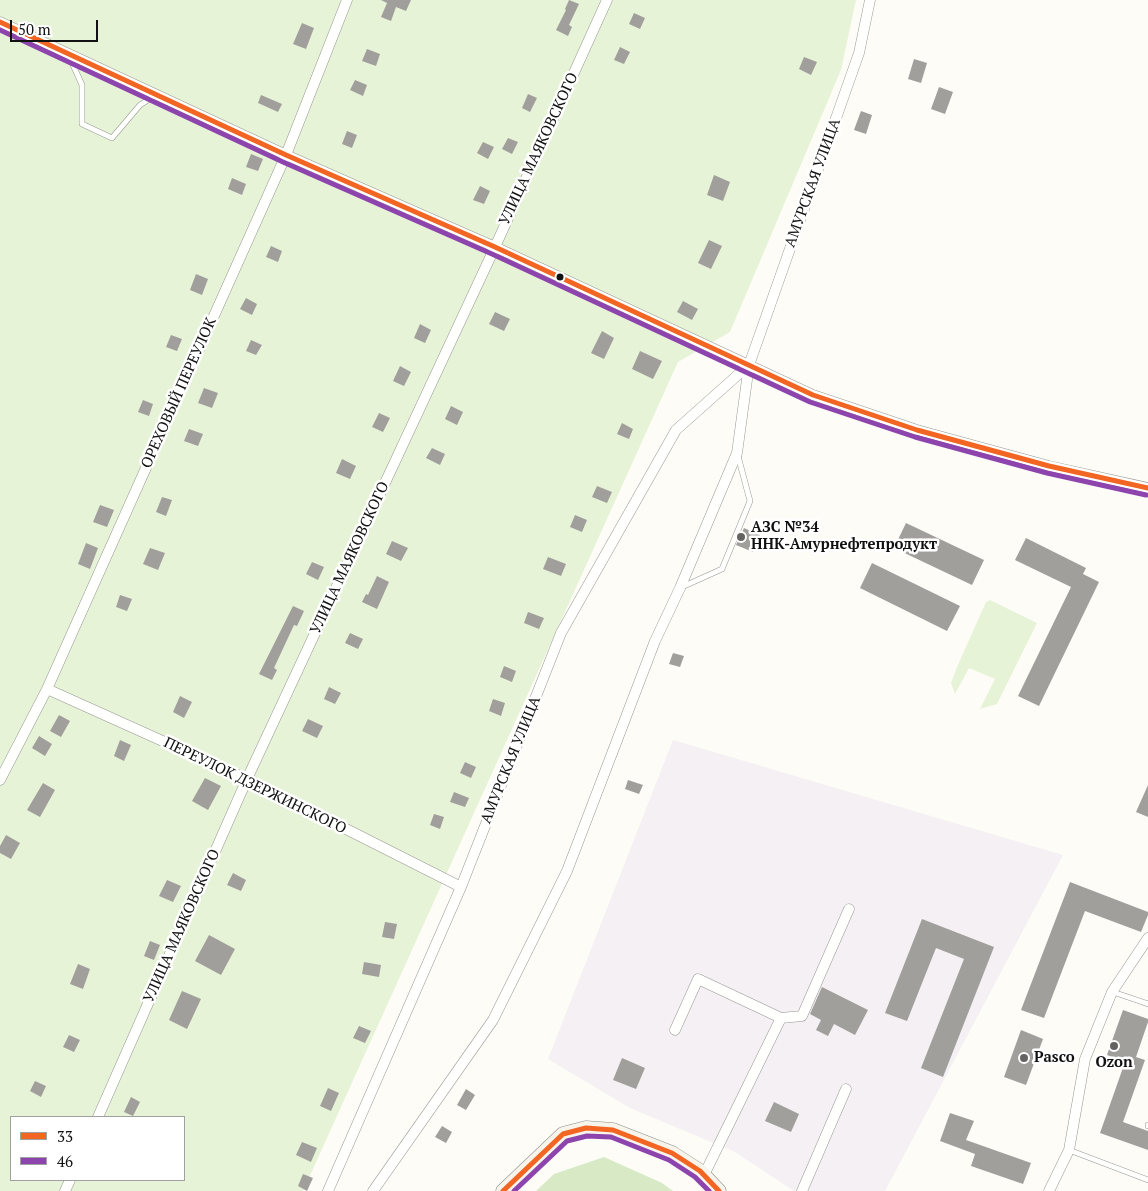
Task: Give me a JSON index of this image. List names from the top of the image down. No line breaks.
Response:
{"streets":{"street":["УЛИЦА МАЯКОВСКОГО","АМУРСКАЯ УЛИЦА","ОРЕХОВЫЙ ПЕРЕУЛОК","ПЕРЕУЛОК ДЗЕРЖИНСКОГО"]},"crossings":[["УЛИЦА МАЯКОВСКОГО","ПЕРЕУЛОК ДЗЕРЖИНСКОГО"],["АМУРСКАЯ УЛИЦА","ПЕРЕУЛОК ДЗЕРЖИНСКОГО"],["ОРЕХОВЫЙ ПЕРЕУЛОК","ПЕРЕУЛОК ДЗЕРЖИНСКОГО"]],"places":["АЗС №34 ННК-Амурнефтепродукт","Ozon","Pasco"],"lines":["transit line 33","transit line 46"],"legend":["33","46"],"scale_bar":"50 m"}
